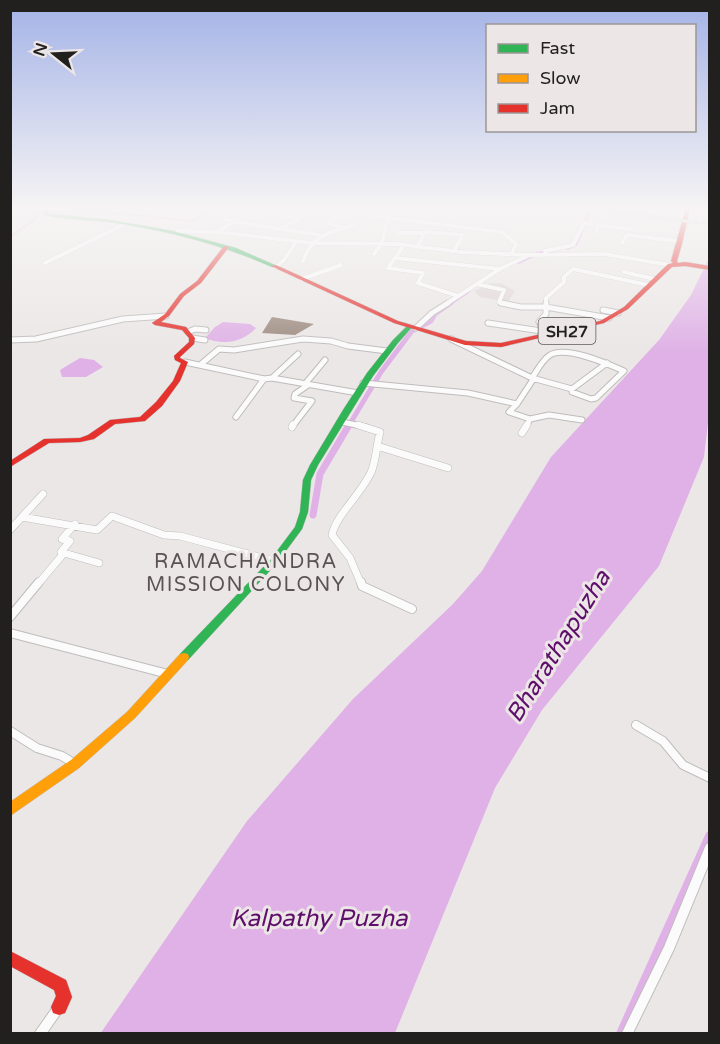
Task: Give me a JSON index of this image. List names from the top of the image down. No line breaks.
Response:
{"streets":{"street":["SH27"]},"districts":["RAMACHANDRA MISSION COLONY"],"water":["Bharathapuzha","Kalpathy Puzha"],"legend":["Fast","Slow","Jam"],"north":"left"}
